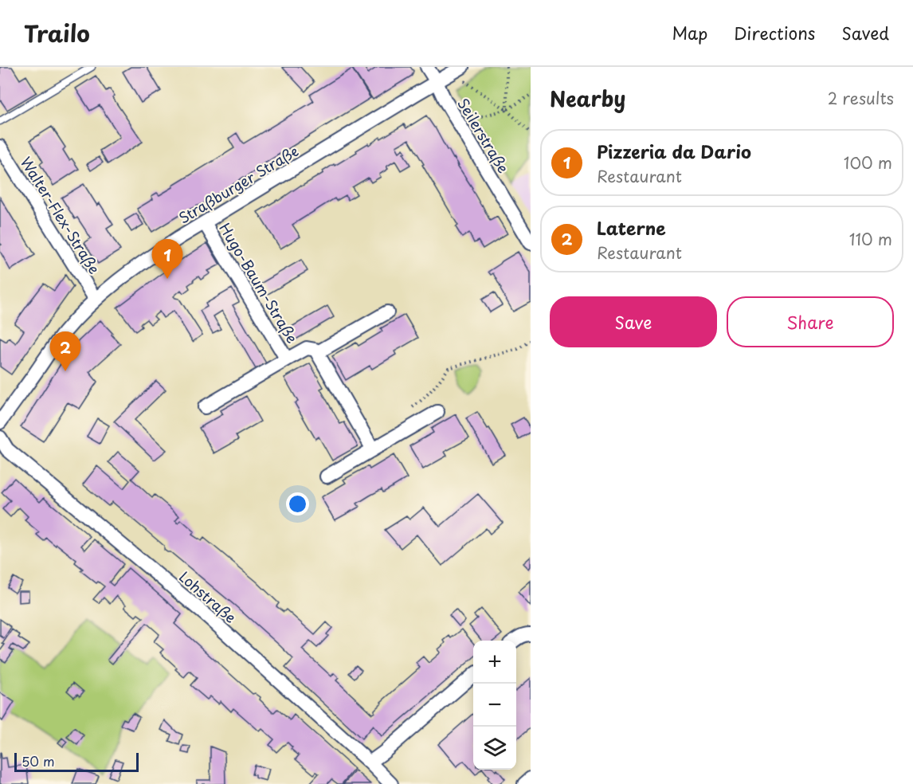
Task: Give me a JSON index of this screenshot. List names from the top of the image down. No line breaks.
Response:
{"streets":{"street":["Seilerstraße","Straßburger Straße","Walter-Flex-Straße","Hugo-Baum-Straße","Lohstraße"]},"crossings":[["Seilerstraße","Straßburger Straße"],["Straßburger Straße","Walter-Flex-Straße"],["Straßburger Straße","Hugo-Baum-Straße"]],"scale_bar":"50 m","page":{"header":"Trailo","nav":["Map","Directions","Saved"],"heading":["Nearby","2 results"],"list":[{"mark":"1","name":"Pizzeria da Dario","note":"Restaurant","value":"100 m"},{"mark":"2","name":"Laterne","note":"Restaurant","value":"110 m"}],"pins":["1","2"],"buttons":["Save","Share"],"map_buttons":["+","−"],"scale":"50 m"}}
